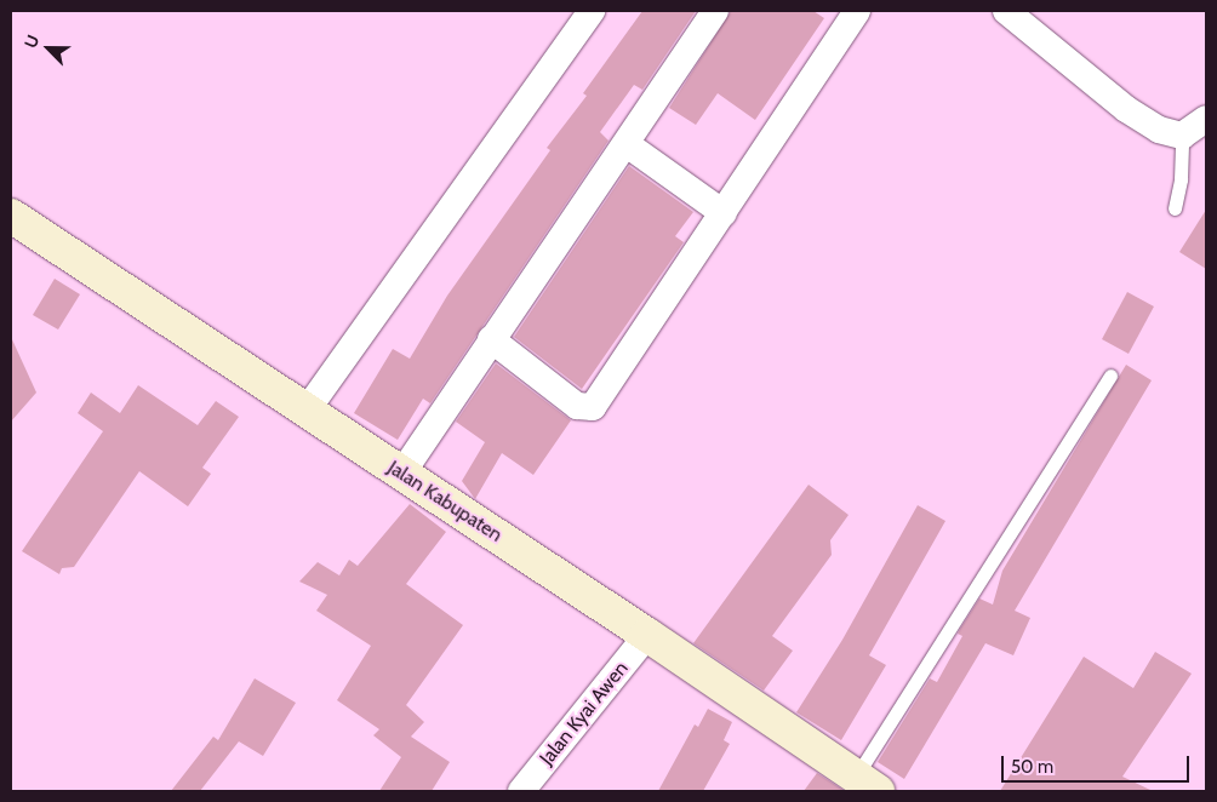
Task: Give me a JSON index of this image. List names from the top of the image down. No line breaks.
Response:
{"streets":{"main road":["Jalan Kabupaten"],"street":["Jalan Kyai Awen"]},"crossings":[["Jalan Kabupaten","Jalan Kyai Awen"]],"scale_bar":"50 m","north":"top left"}
